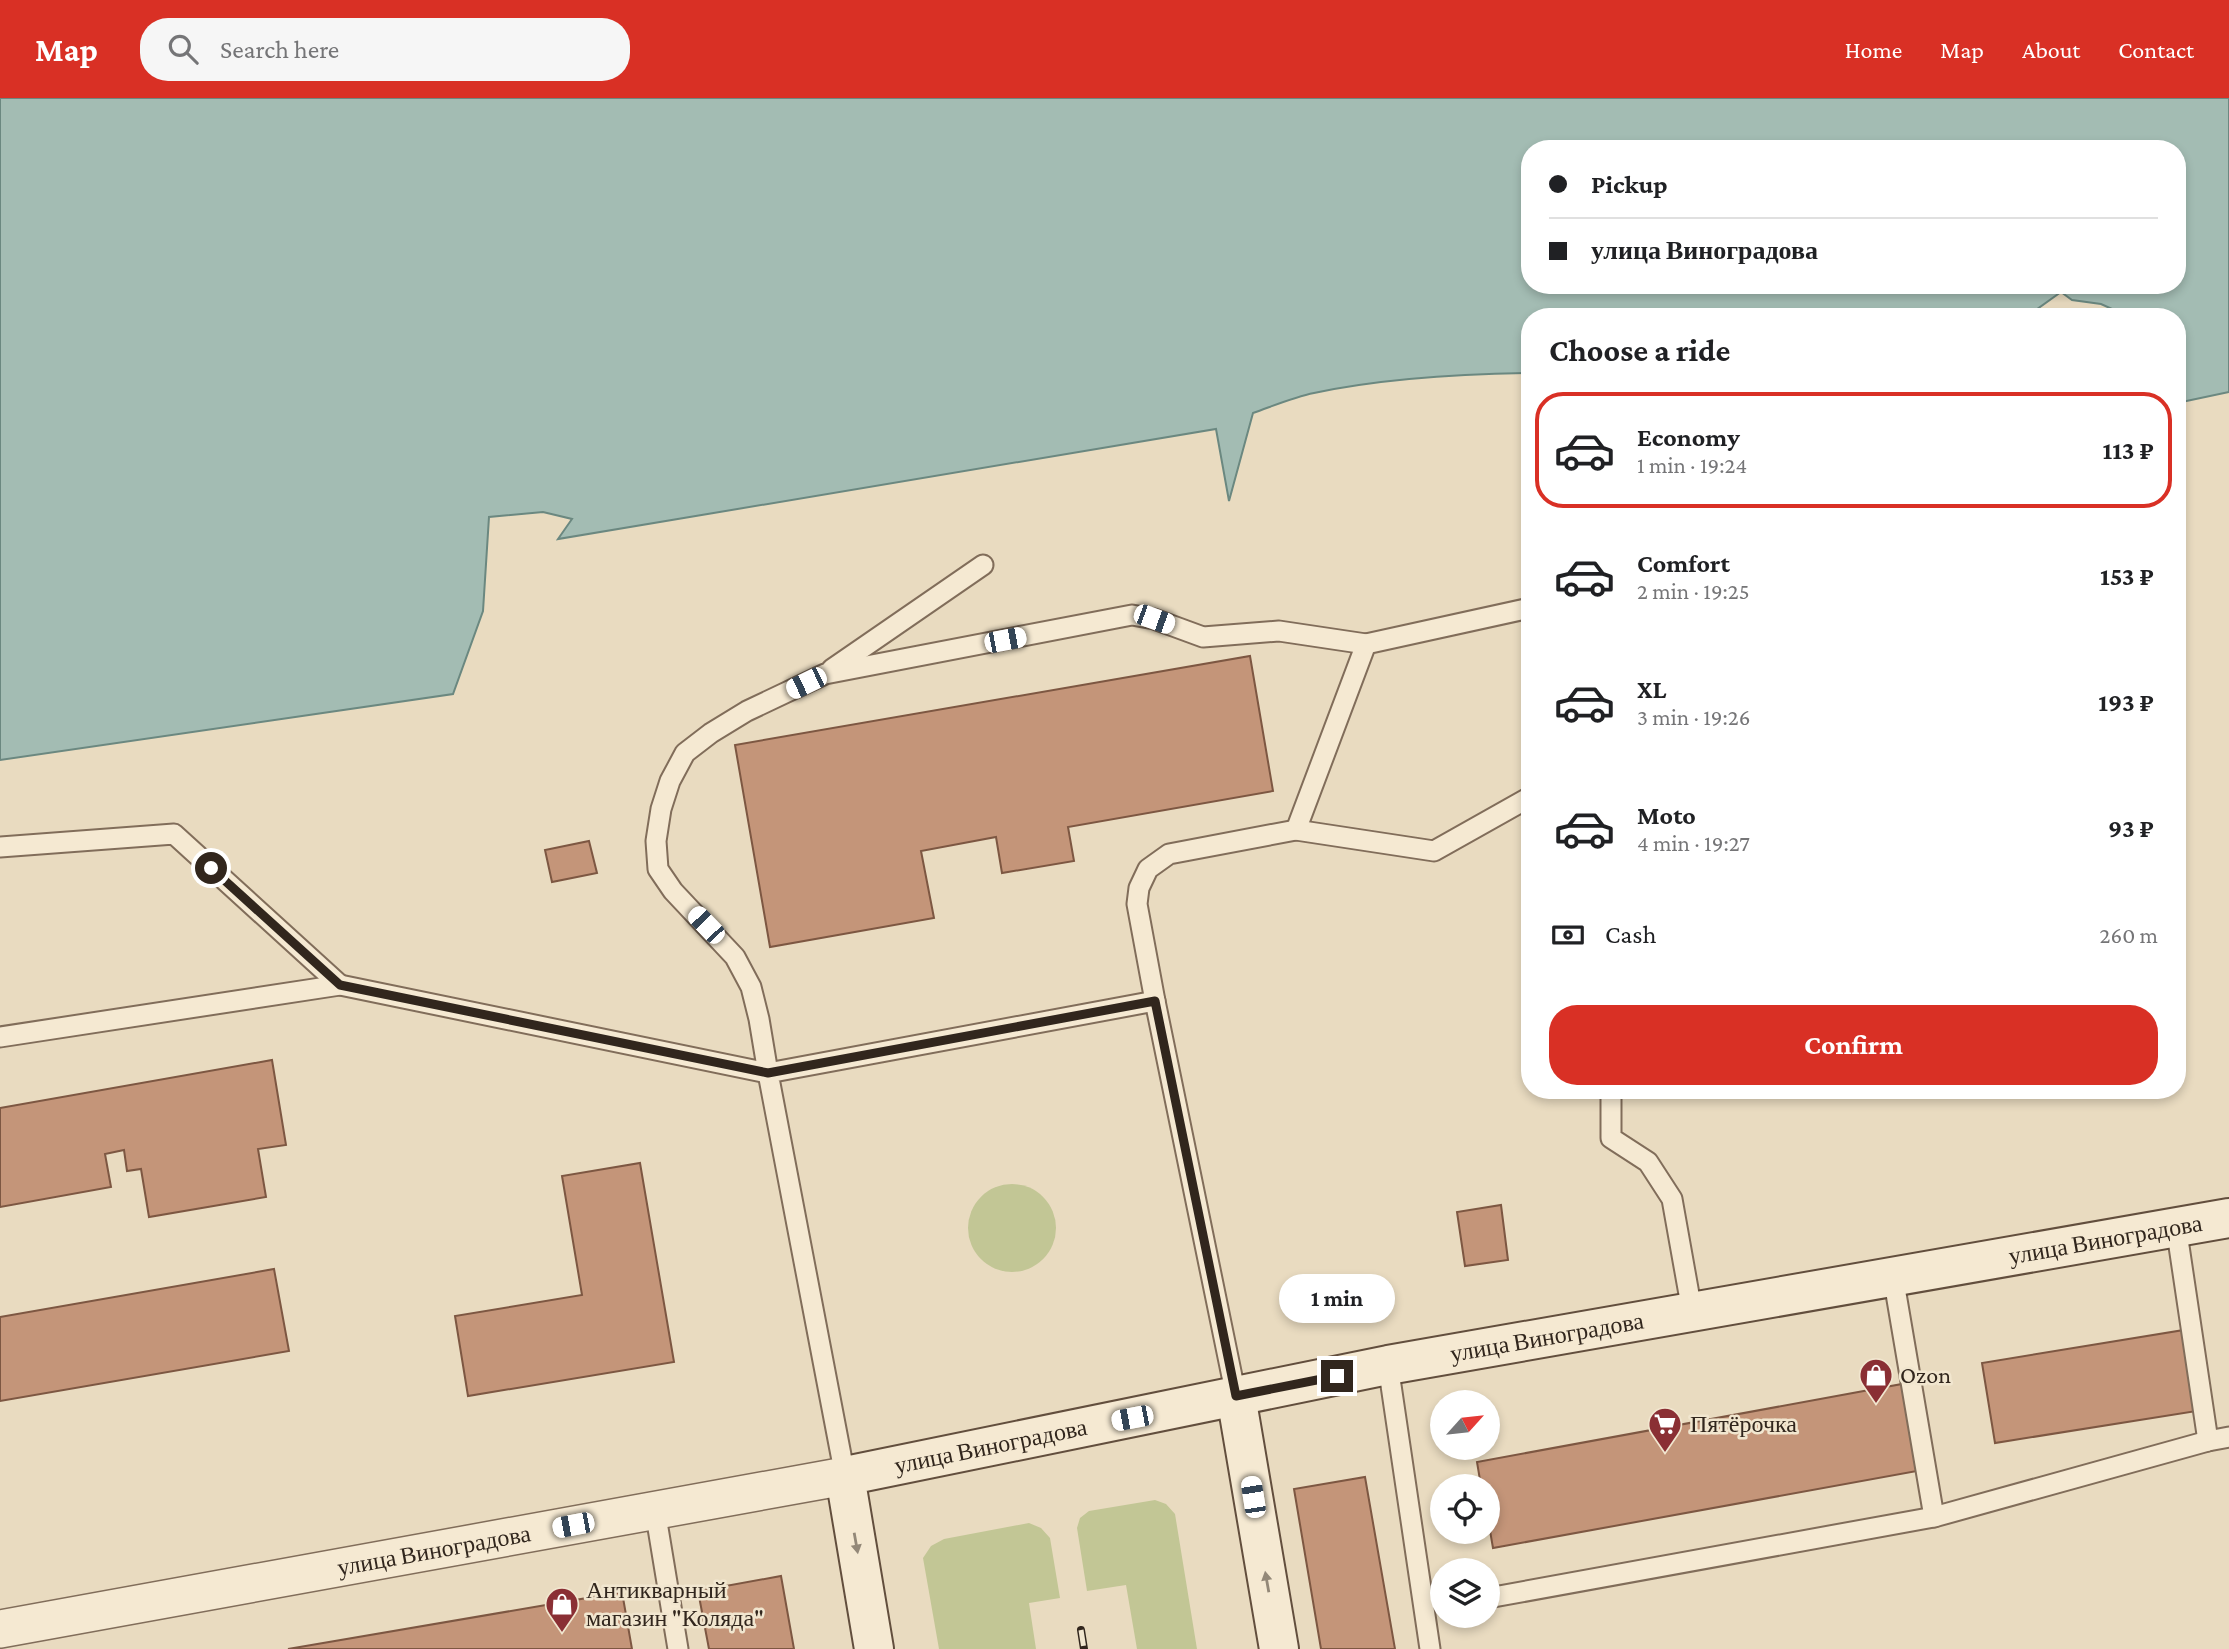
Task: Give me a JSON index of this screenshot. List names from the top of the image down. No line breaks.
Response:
{"streets":{"main road":["улица Виноградова"]},"places":{"shop":["Ozon","Антикварный магазин \"Коляда\""],"supermarket":["Пятёрочка"]},"north":"top right","page":{"header":"Map","search":"Search here","nav":["Home","Map","About","Contact"],"banner":["Pickup","улица Виноградова"],"heading":"Choose a ride","list":[{"name":"Economy","note":"1 min · 19:24","value":"113 ₽"},{"name":"Comfort","note":"2 min · 19:25","value":"153 ₽"},{"name":"XL","note":"3 min · 19:26","value":"193 ₽"},{"name":"Moto","note":"4 min · 19:27","value":"93 ₽"}],"pay":["Cash","260 m"],"buttons":"Confirm","bubble":"1 min"}}
